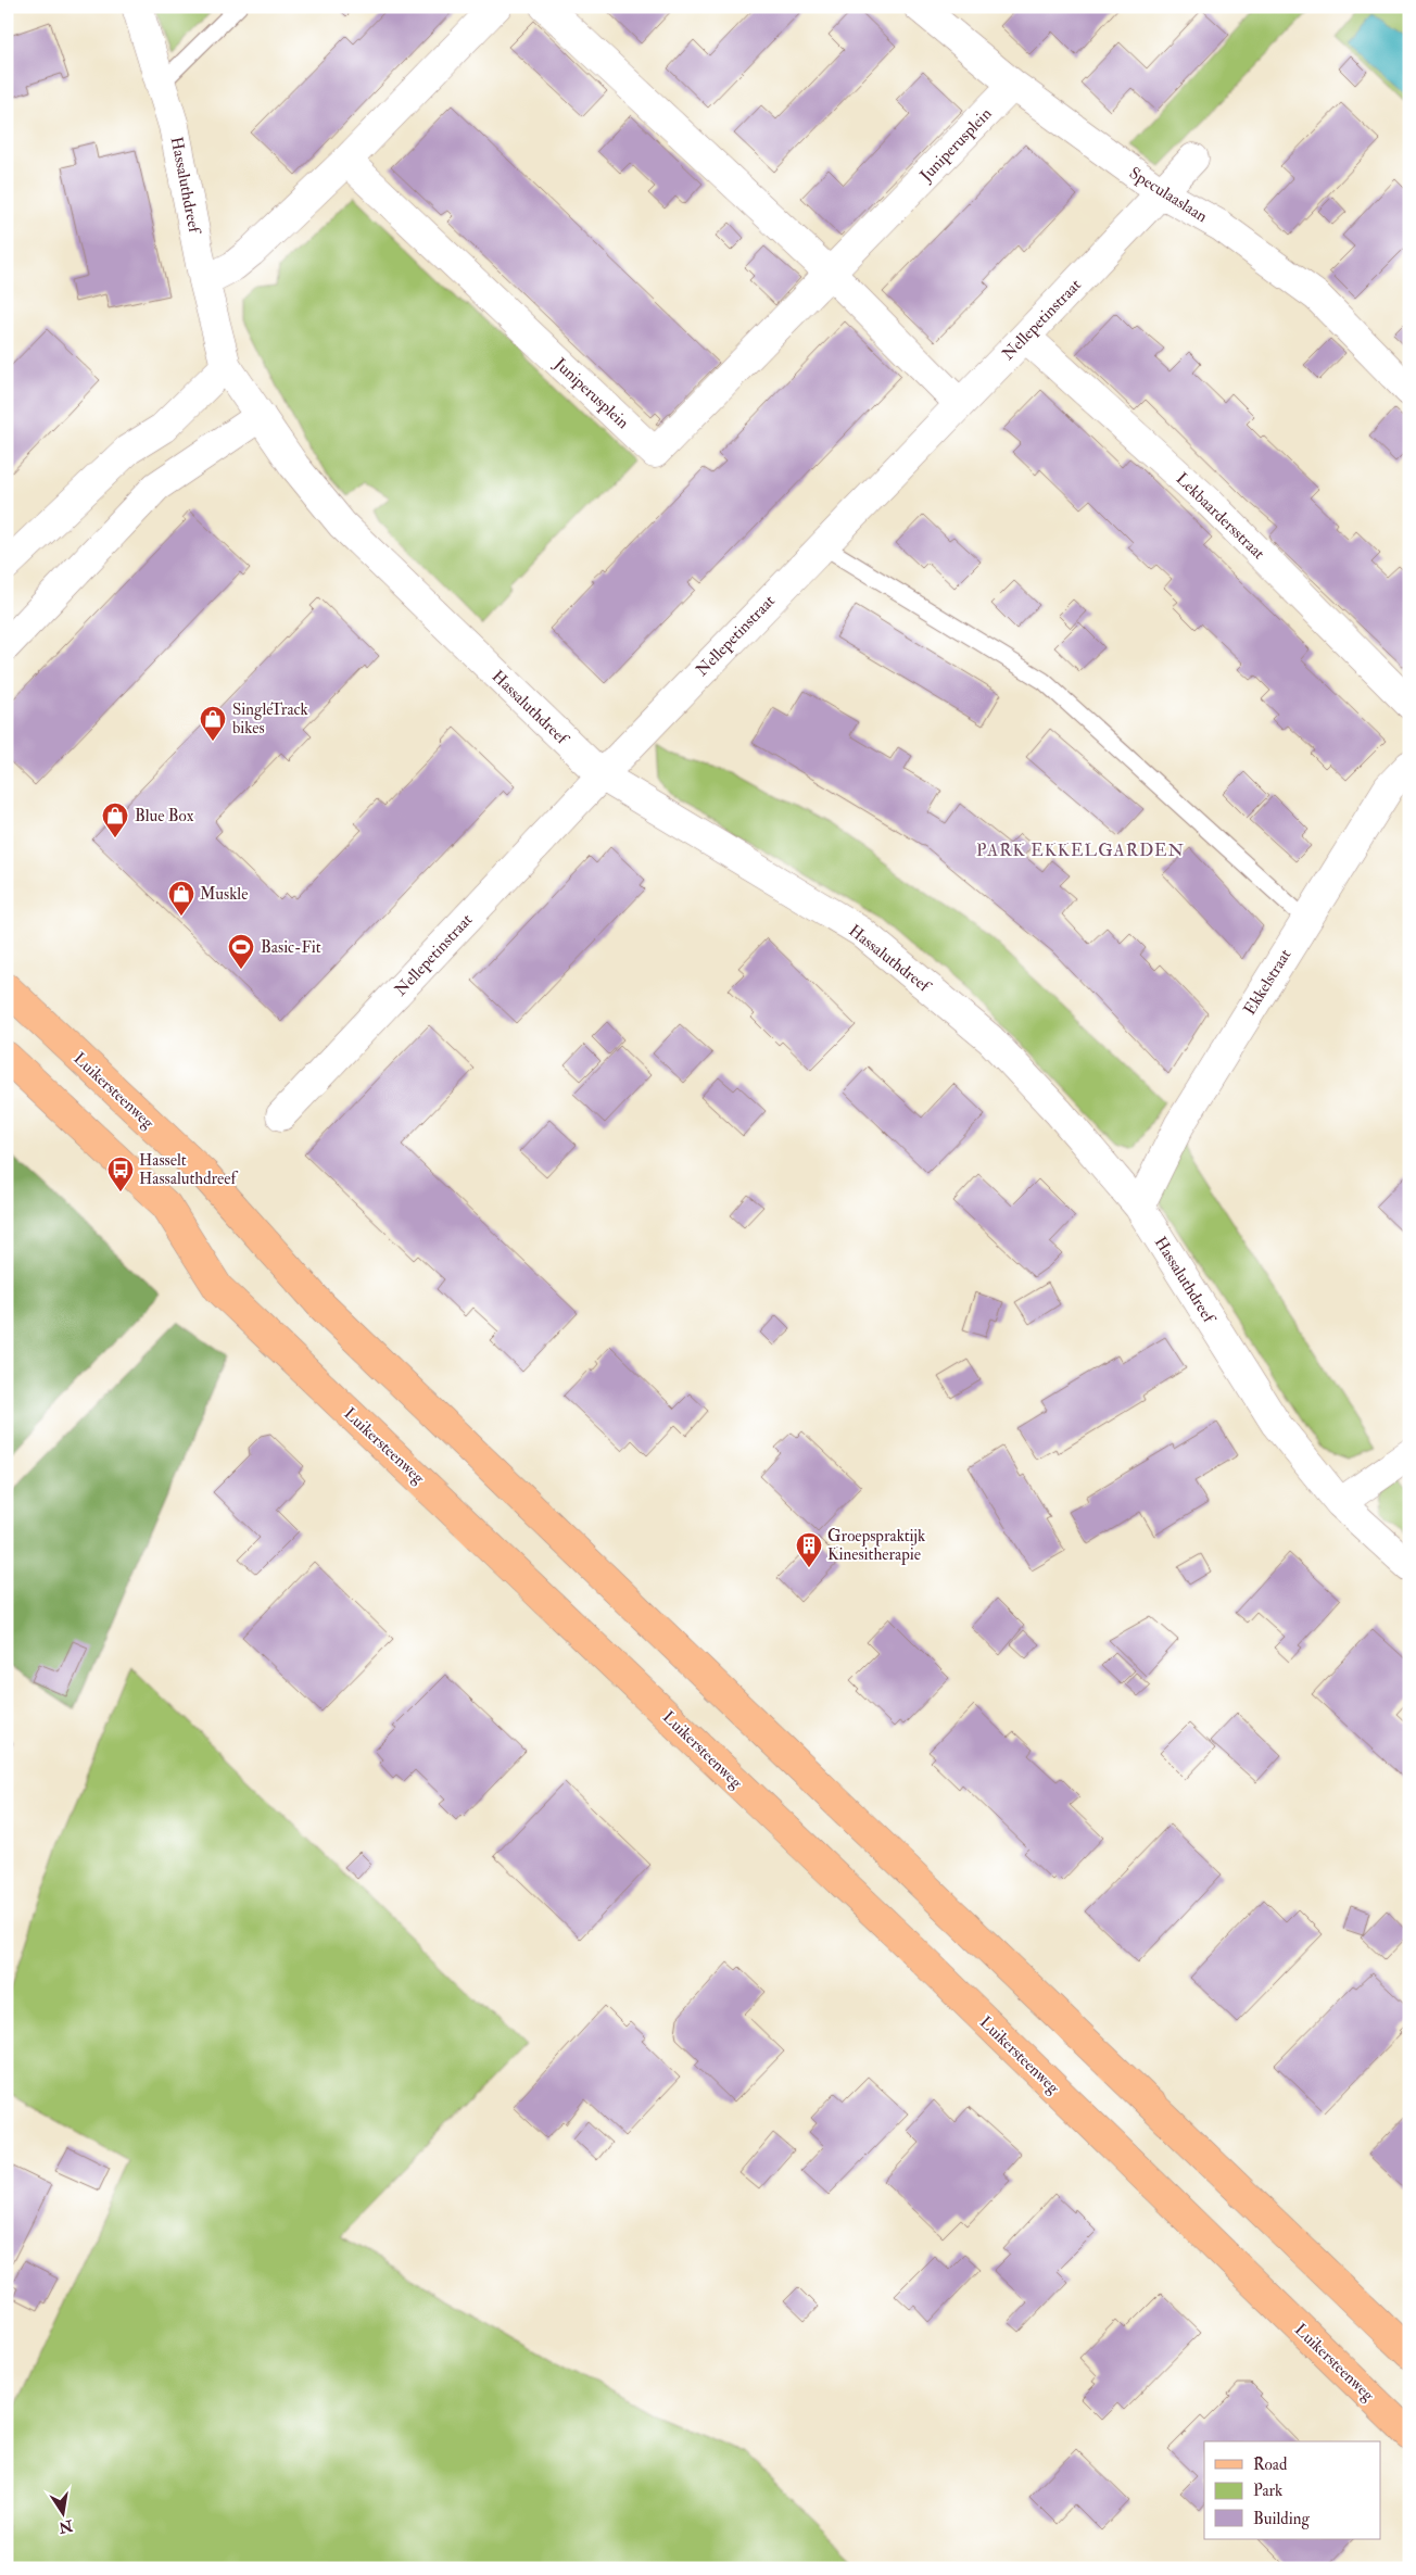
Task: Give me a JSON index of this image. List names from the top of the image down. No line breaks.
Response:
{"streets":{"main road":["Luikersteenweg"],"street":["Juniperusplein","Hassaluthdreef","Speculaaslaan","Nellepetinstraat","Lekbaardersstraat","Ekkelstraat"]},"crossings":[["Juniperusplein","Speculaaslaan"],["Hassaluthdreef","Nellepetinstraat"],["Hassaluthdreef","Ekkelstraat"],["Speculaaslaan","Nellepetinstraat"],["Nellepetinstraat","Lekbaardersstraat"]],"districts":["PARK EKKELGARDEN"],"places":{"shop":["SingleTrack bikes","Blue Box","Muskle"],"sports":["Basic-Fit"],"bus stop":["Hasselt Hassaluthdreef"],"building":["Groepspraktijk Kinesitherapie"]},"legend":["Road","Park","Building"],"north":"bottom"}
